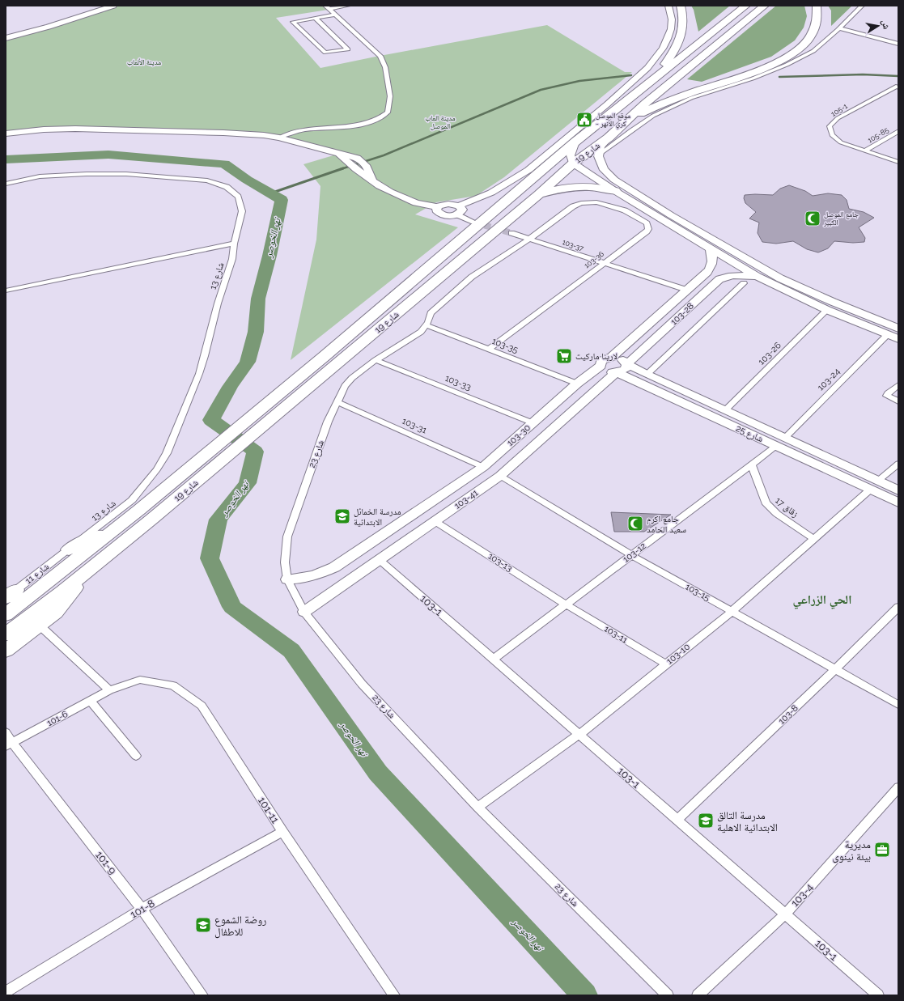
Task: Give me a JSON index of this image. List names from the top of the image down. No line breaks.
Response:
{"streets":{"highway":["شارع 19"],"main road":["103-28","شارع 25","103-30","103-41"],"street":["105-1","105-85","103-37","103-36","شارع 13","103-35","103-26","103-24","103-33","103-31","شارع 23","زقاق 17","103-12","103-13","شارع 11","103-15","103-1","103-11","103-10","103-8","101-6","101-11","101-9","103-4","101-8"]},"crossings":[["105-1","105-85"],["103-37","103-36"],["103-37","103-30"],["103-36","103-35"],["شارع 13","شارع 11"],["103-28","شارع 25"],["103-28","103-41"],["103-35","103-30"],["103-35","شارع 23"],["103-26","شارع 25"],["103-24","شارع 25"],["103-33","103-30"],["103-33","شارع 23"],["103-31","103-30"],["103-31","شارع 23"],["شارع 25","103-30"],["شارع 25","103-41"],["شارع 25","103-12"],["شارع 25","103-10"],["103-30","شارع 23"],["شارع 23","103-41"],["شارع 23","103-10"],["103-41","103-13"],["103-41","103-15"],["103-41","103-1"],["زقاق 17","103-12"],["زقاق 17","103-10"],["103-12","103-13"],["103-12","103-15"],["103-12","103-1"],["103-12","103-11"],["103-13","103-11"],["103-15","103-10"],["103-15","103-8"],["103-1","103-10"],["103-1","103-8"],["103-1","103-4"],["103-11","103-10"],["101-6","101-11"],["101-6","101-9"],["101-11","101-8"],["101-9","101-8"]],"districts":["الحي الزراعي"],"water":["نهر الخوصر"],"parks":["مدينة الألعاب","مدينة العاب الموصل"],"places":{"public building":["موقع الموصل - كري الانهر"],"mosque":["جامع الموصل الكبير","جامع اكرم سعيد الحامد"],"supermarket":["لارينا ماركيت"],"school or university":["مدرسة الخمائل الابتدائية","مدرسة التالق الابتدائية الاهلية","روضة الشموع للاطفال"],"office":["مديرية بيئة نينوى"]},"north":"right"}
